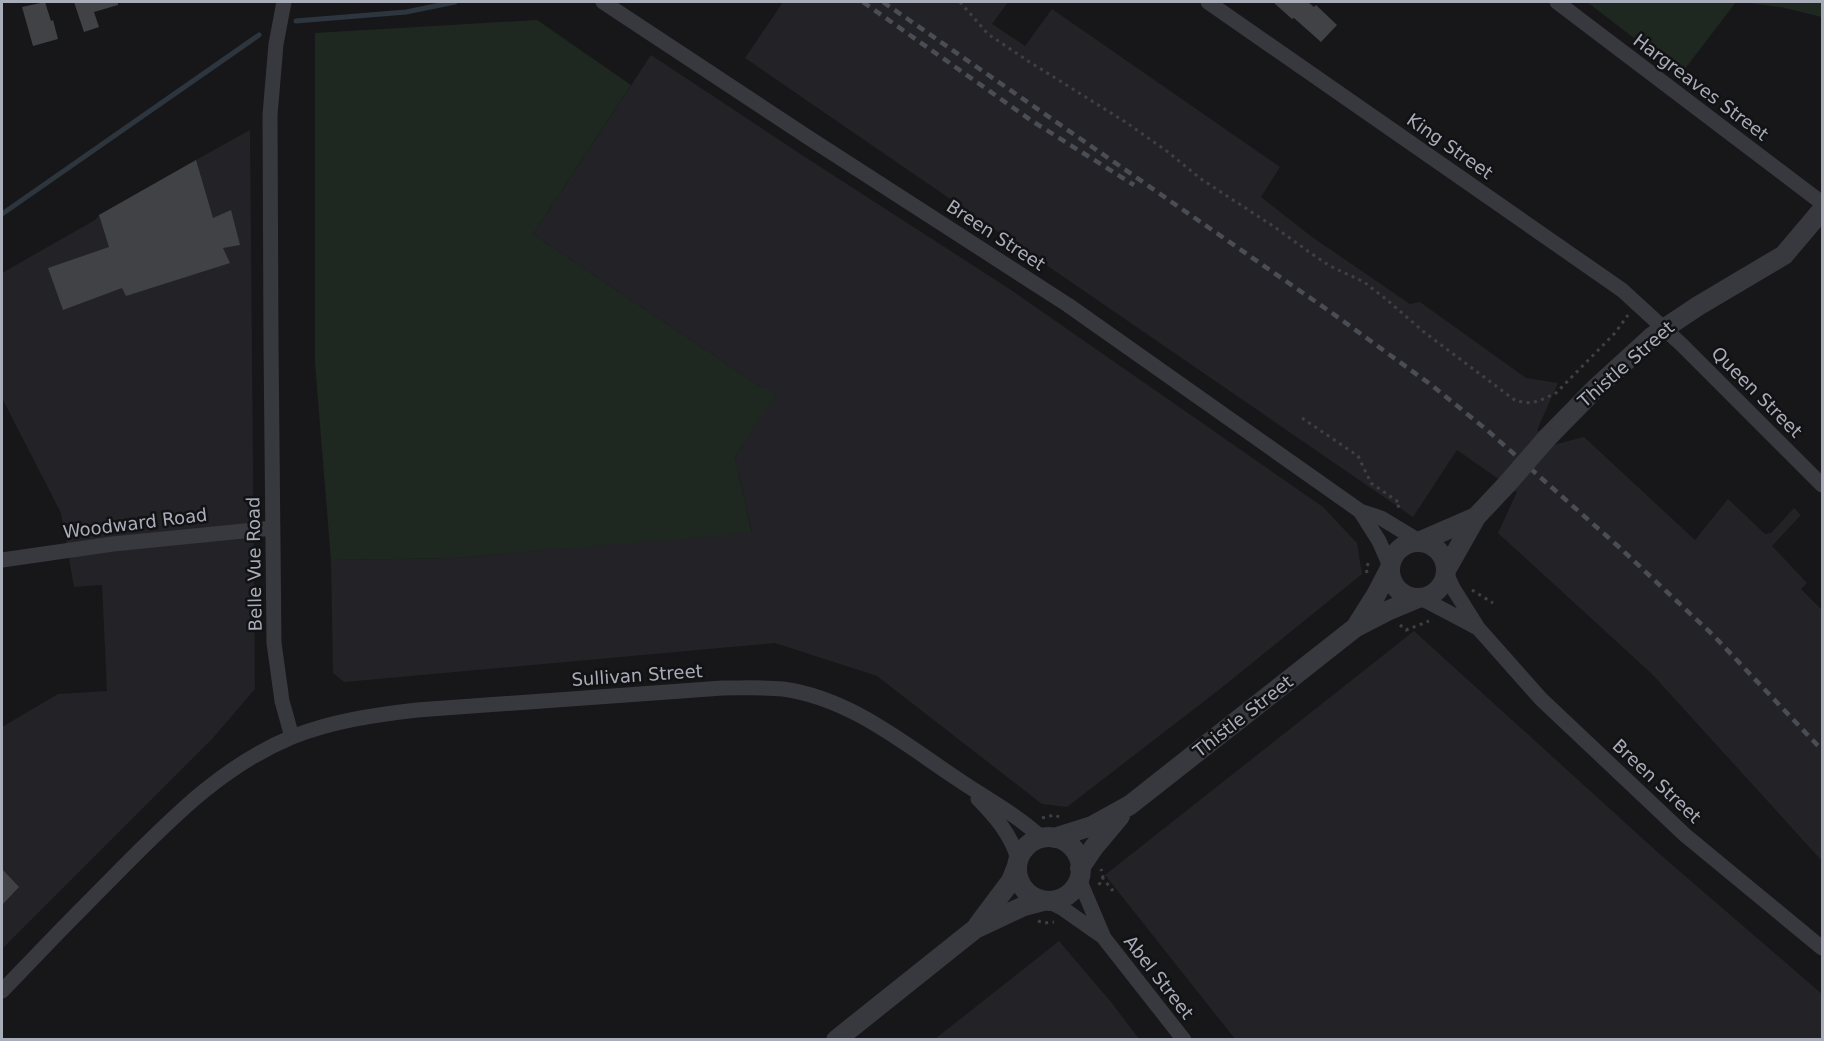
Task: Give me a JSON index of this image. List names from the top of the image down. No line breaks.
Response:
{"streets":{"street":["Hargreaves Street","King Street","Breen Street","Thistle Street","Queen Street","Woodward Road","Belle Vue Road","Sullivan Street","Abel Street"]},"crossings":[["King Street","Thistle Street"],["King Street","Queen Street"],["Breen Street","Thistle Street"],["Thistle Street","Queen Street"],["Thistle Street","Sullivan Street"],["Thistle Street","Abel Street"],["Woodward Road","Belle Vue Road"],["Belle Vue Road","Sullivan Street"],["Sullivan Street","Abel Street"]]}
